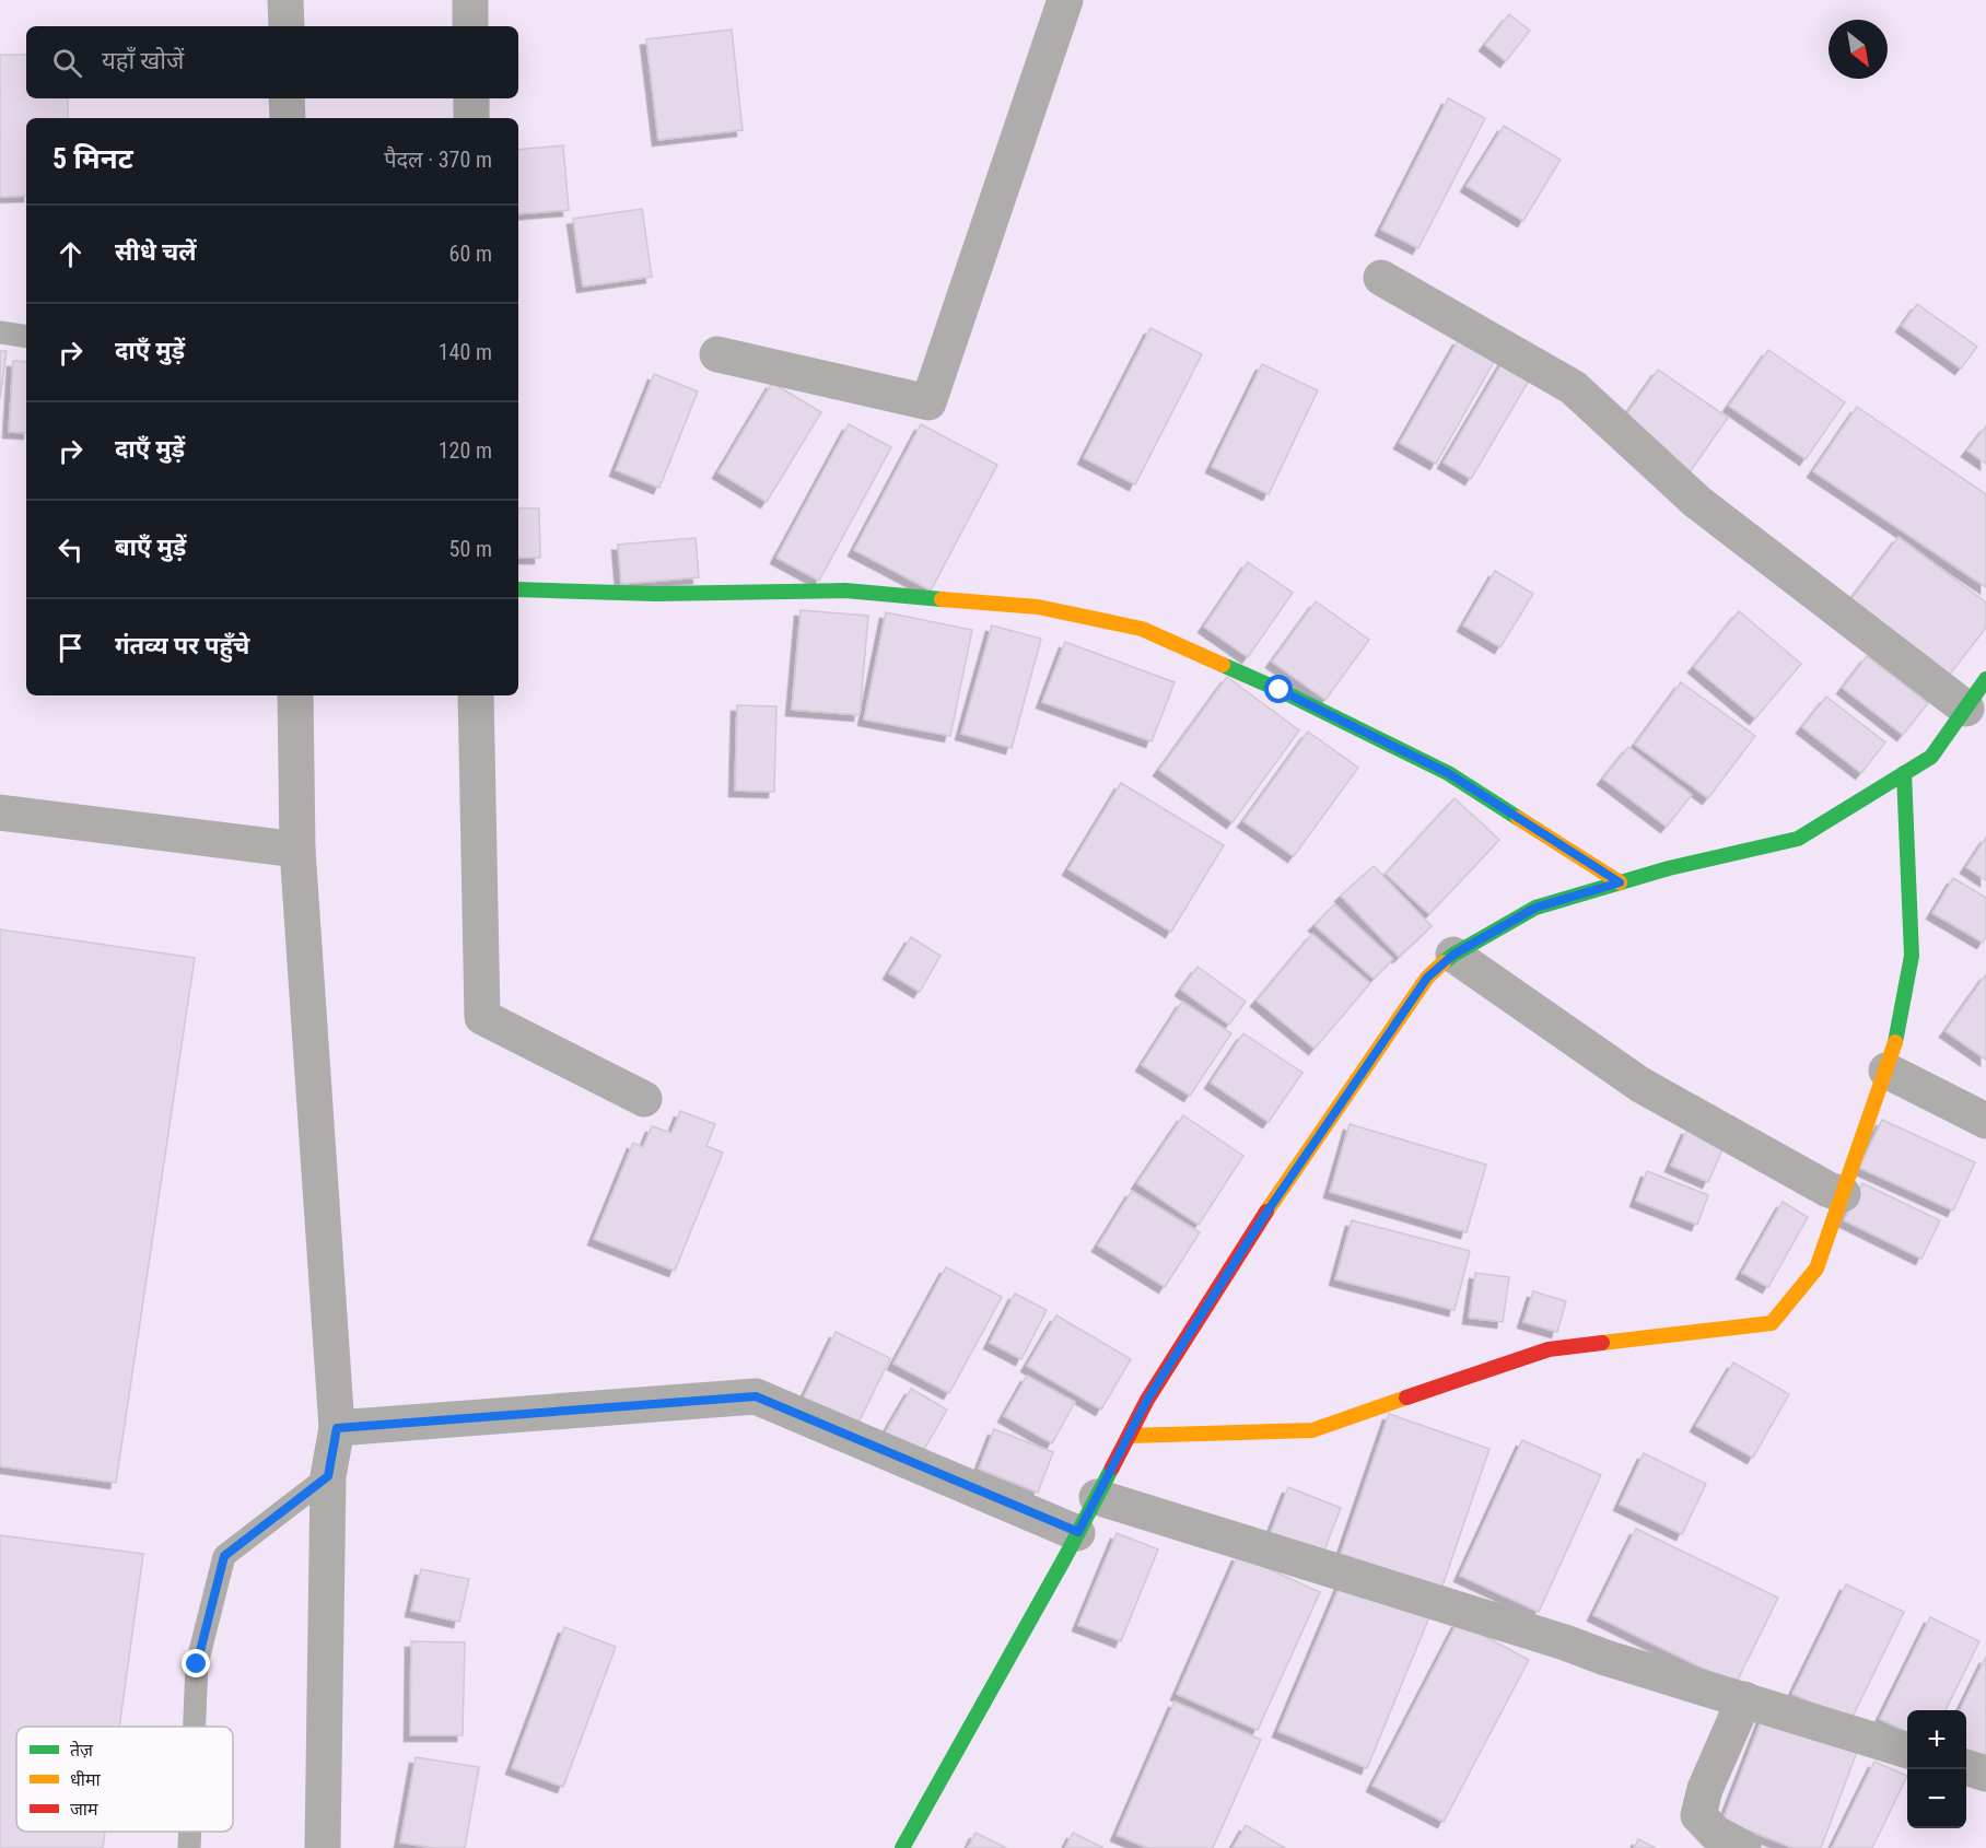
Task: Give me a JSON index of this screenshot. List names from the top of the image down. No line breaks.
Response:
{"legend":["तेज़","धीमा","जाम"],"north":"bottom right","page":{"search":"यहाँ खोजें","heading":["5 मिनट","पैदल · 370 m"],"list":[["सीधे चलें","60 m"],["दाएँ मुड़ें","140 m"],["दाएँ मुड़ें","120 m"],["बाएँ मुड़ें","50 m"],"गंतव्य पर पहुँचे"],"map_buttons":["+","−"]}}
